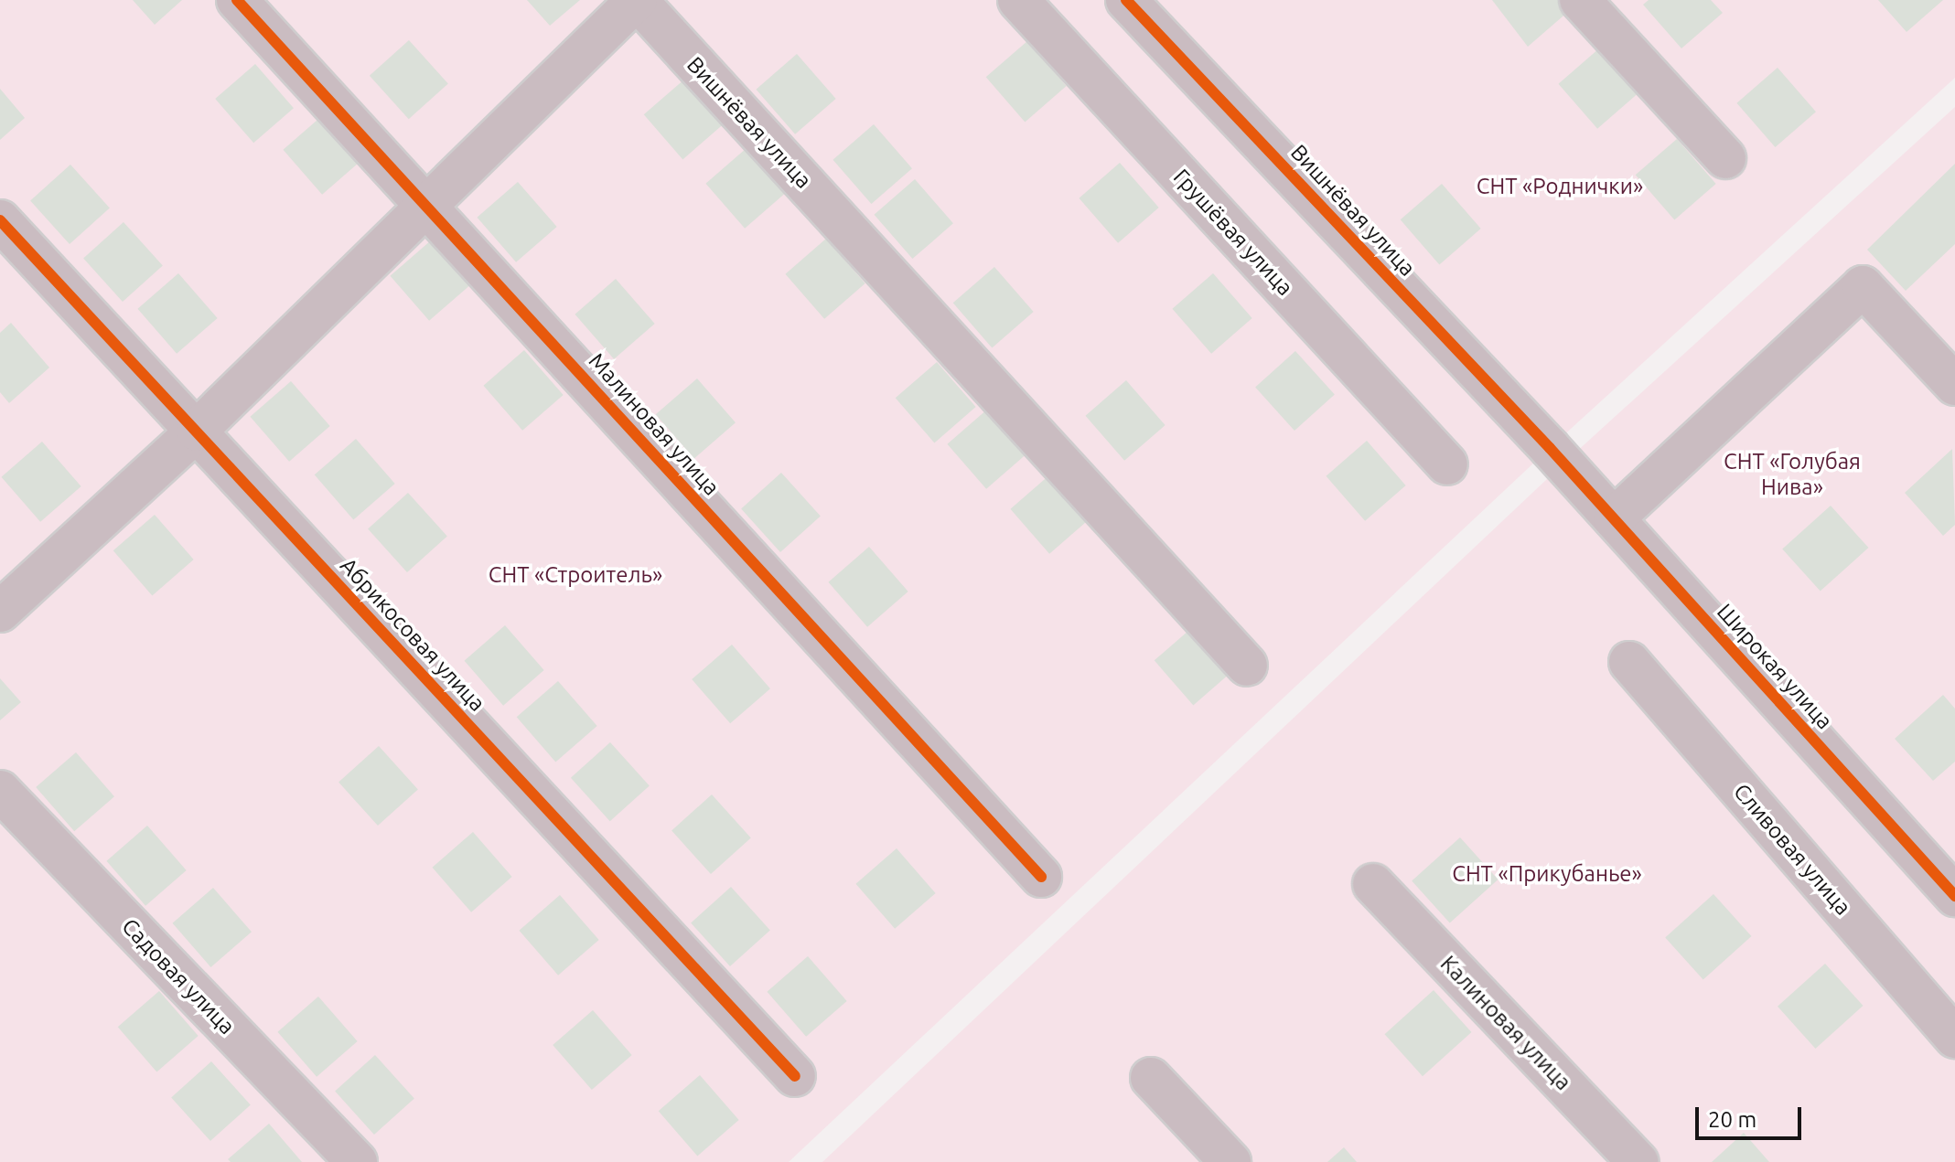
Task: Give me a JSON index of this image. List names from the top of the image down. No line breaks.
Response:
{"streets":{"street":["Вишнёвая улица","Грушёвая улица","Малиновая улица","Абрикосовая улица","Широкая улица","Сливовая улица","Садовая улица","Калиновая улица"]},"crossings":[["Вишнёвая улица","Широкая улица"]],"parks":["СНТ «Роднички»","СНТ «Голубая Нива»","СНТ «Строитель»","СНТ «Прикубанье»"],"scale_bar":"20 m"}
